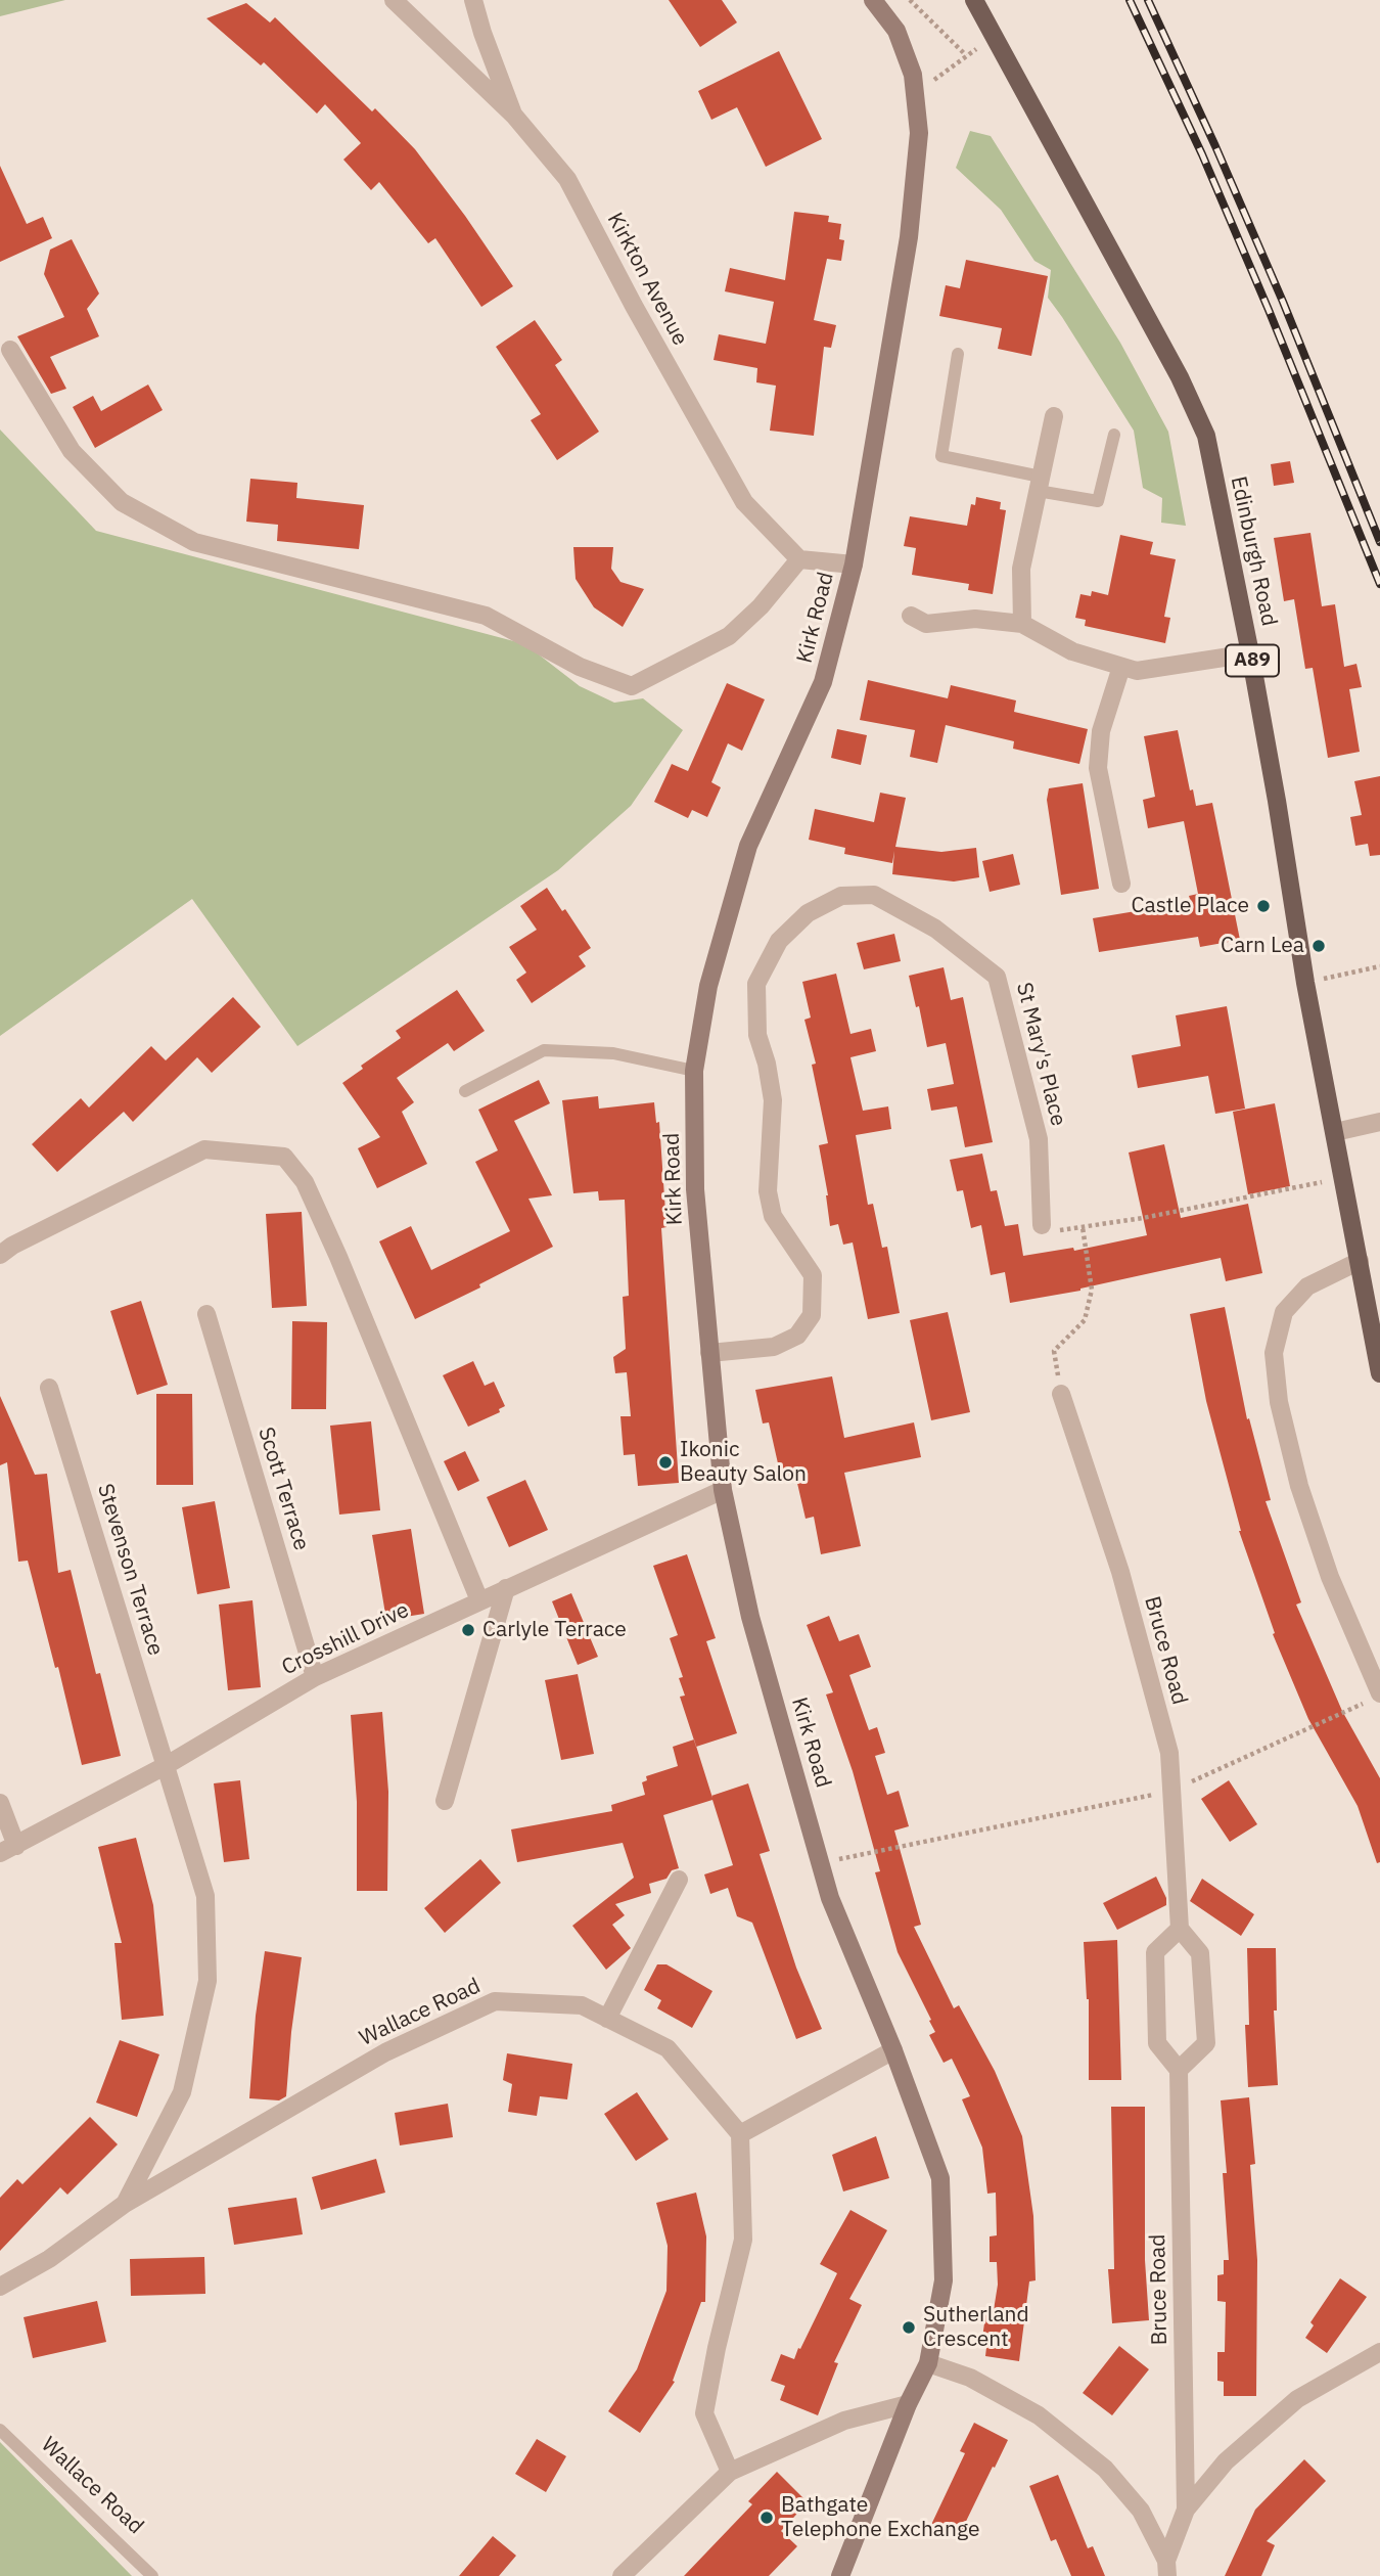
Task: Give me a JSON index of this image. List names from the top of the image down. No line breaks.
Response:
{"streets":{"main road":["Edinburgh Road","Kirk Road","A89"],"street":["Kirkton Avenue","St Mary's Place","Scott Terrace","Stevenson Terrace","Crosshill Drive","Bruce Road","Wallace Road"]},"crossings":[["Kirk Road","St Mary's Place"],["Kirk Road","Crosshill Drive"],["Scott Terrace","Crosshill Drive"],["Stevenson Terrace","Crosshill Drive"],["Stevenson Terrace","Wallace Road"]],"places":["Castle Place","Carn Lea","Ikonic Beauty Salon","Carlyle Terrace","Sutherland Crescent","Bathgate Telephone Exchange"]}
